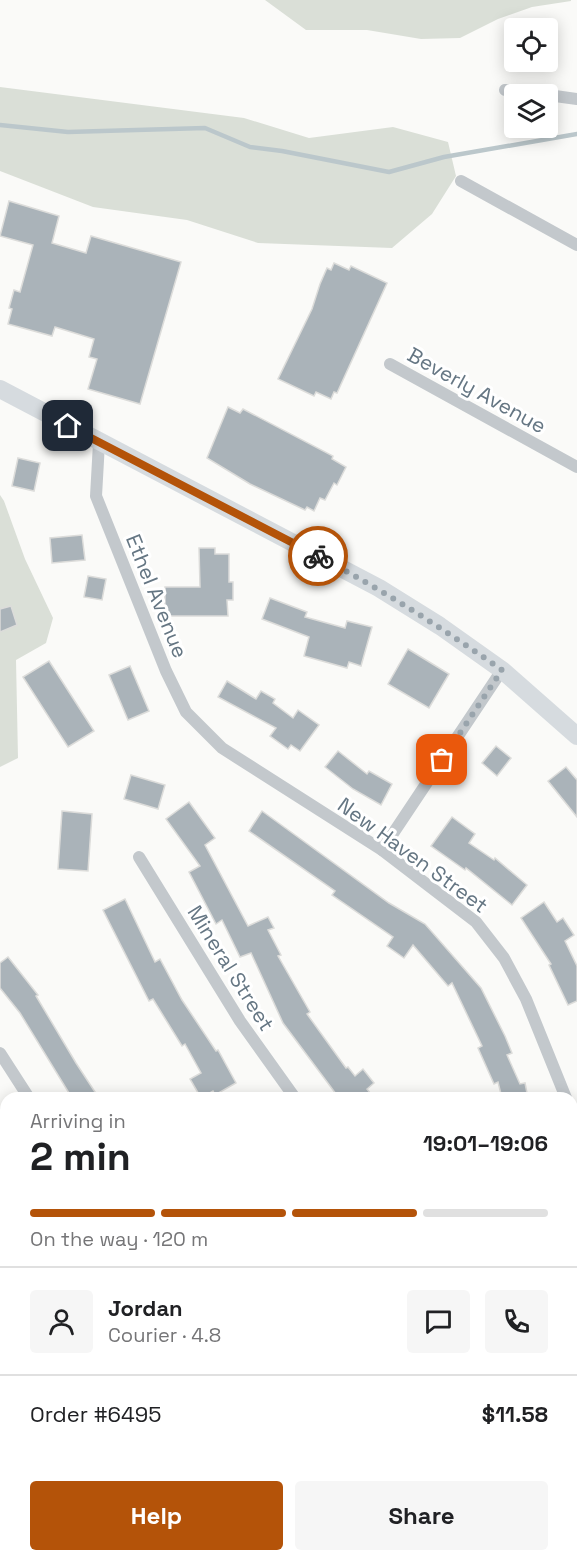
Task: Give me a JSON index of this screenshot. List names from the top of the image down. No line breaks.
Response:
{"streets":{"street":["Beverly Avenue","Ethel Avenue","New Haven Street","Mineral Street"]},"crossings":[["Ethel Avenue","New Haven Street"]],"page":{"heading":["2 min","Arriving in","19:01–19:06"],"panel":["Jordan","Courier · 4.8","Order #6495","$11.58"],"bar":"On the way · 120 m","buttons":["Help","Share"]}}
